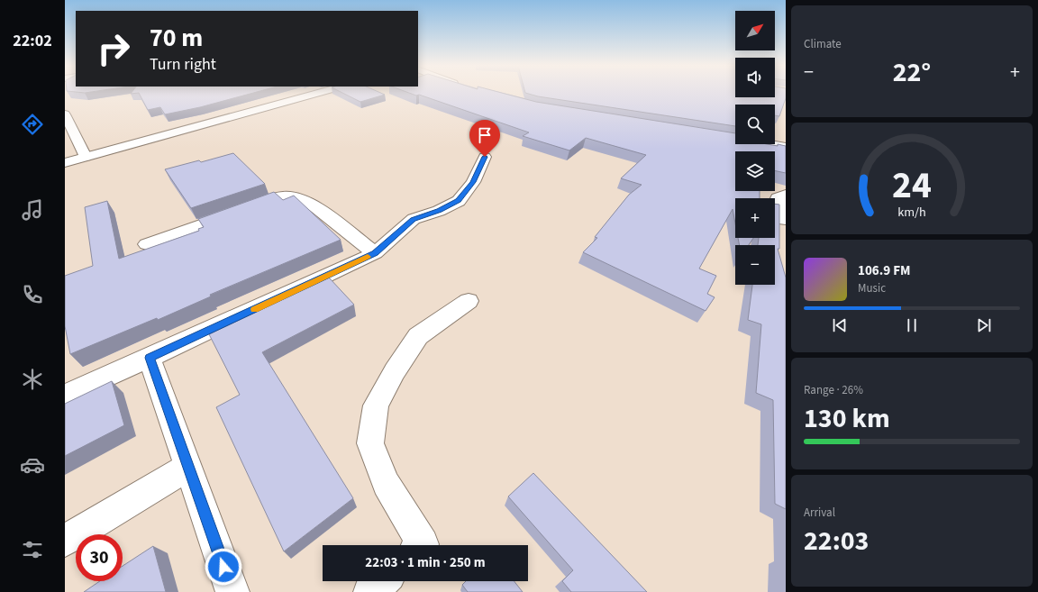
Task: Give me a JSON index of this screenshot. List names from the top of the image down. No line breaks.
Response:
{"north":"top right","page":{"tabs":"22:02","tile":["Climate",["Range · 26%","130 km"],["Arrival","22:03"]],"map_buttons":["+","−"],"turn":["70 m","Turn right"],"heat":["−","22°","+"],"song":["106.9 FM","Music"],"limit":"30","trip":"22:03 · 1 min · 250 m","gauge":["24","km/h"]}}
